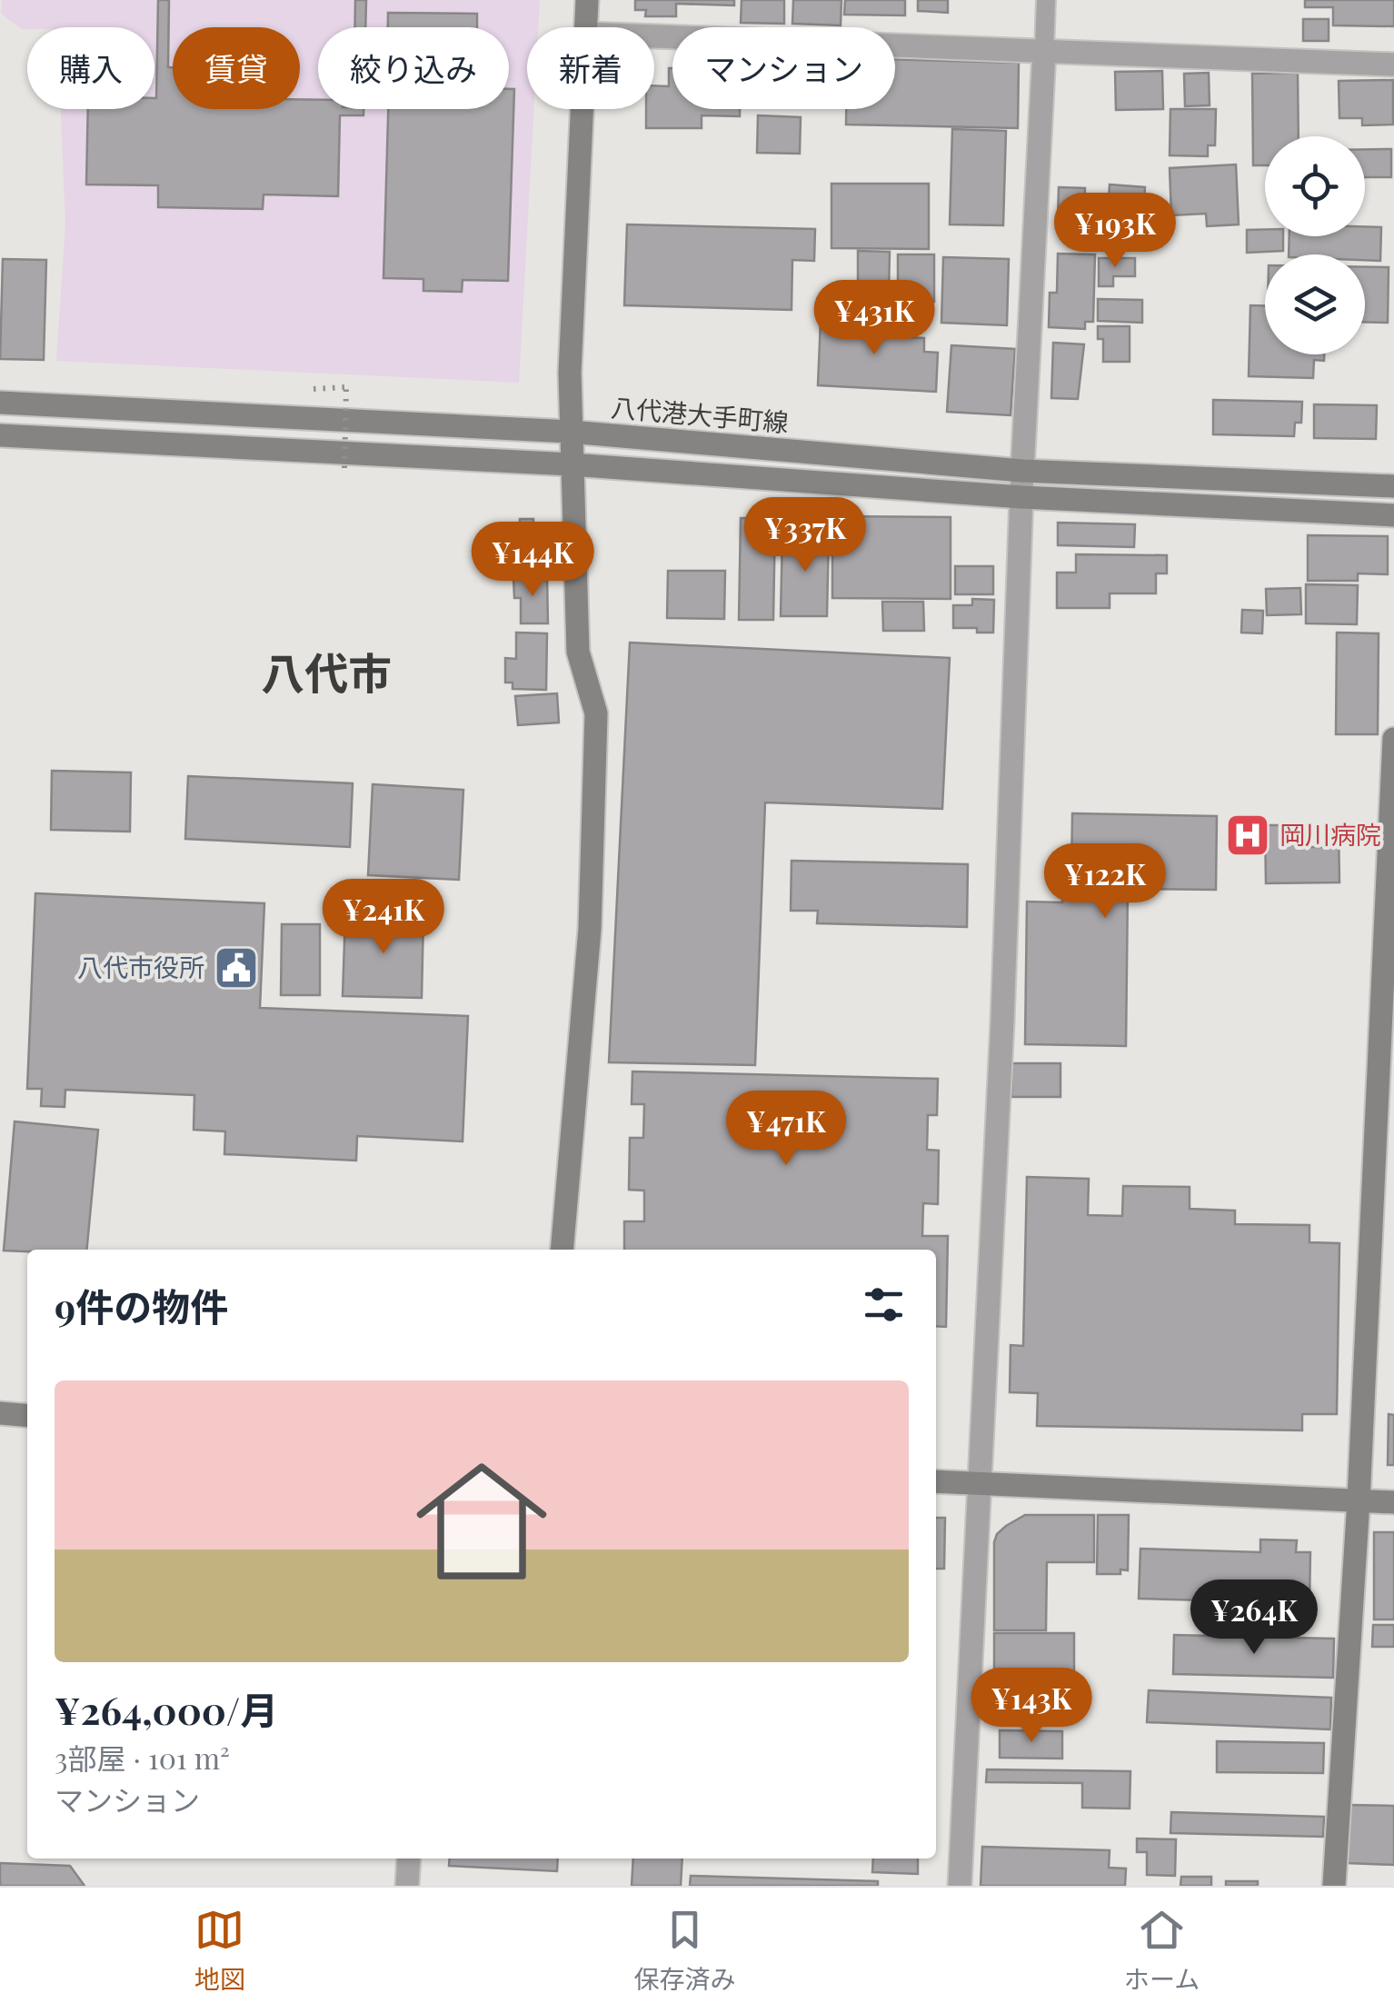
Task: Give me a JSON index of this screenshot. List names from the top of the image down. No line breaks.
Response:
{"streets":{"street":["八代港大手町線"]},"districts":["八代市"],"places":{"hospital":["岡川病院"],"public building":["八代市役所"]},"page":{"chip":["購入","賃貸","絞り込み","新着","マンション"],"price":["¥193K","¥431K","¥337K","¥144K","¥122K","¥241K","¥471K","¥264K","¥143K"],"heading":"9件の物件","list":[{"name":"¥264,000/月","note":"3部屋 · 101 m² · マンション"}],"tabs":["地図","保存済み","ホーム"]}}
